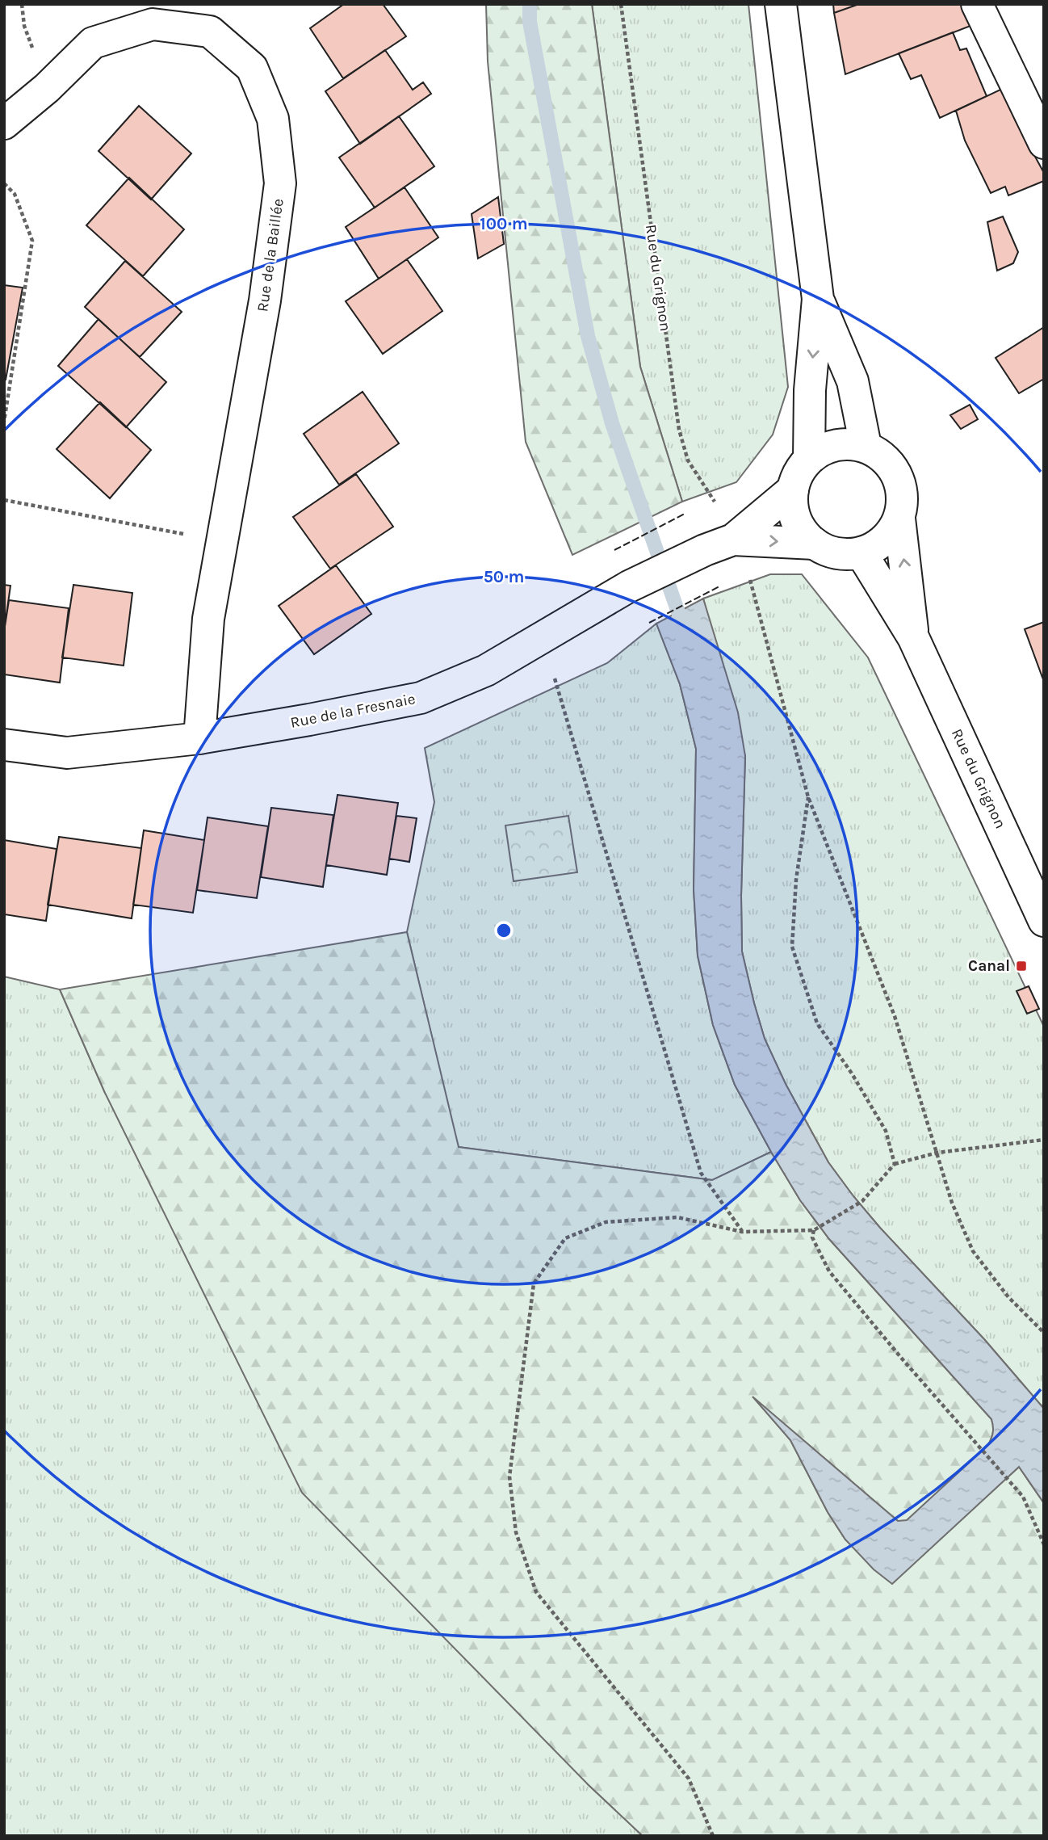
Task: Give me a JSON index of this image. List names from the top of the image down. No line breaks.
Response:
{"streets":{"street":["Rue de la Baillée","Rue du Grignon","Rue de la Fresnaie"]},"crossings":[["Rue de la Baillée","Rue de la Fresnaie"],["Rue du Grignon","Rue de la Fresnaie"]],"places":{"transit":["Canal"]},"rings":["100 m","50 m"]}
